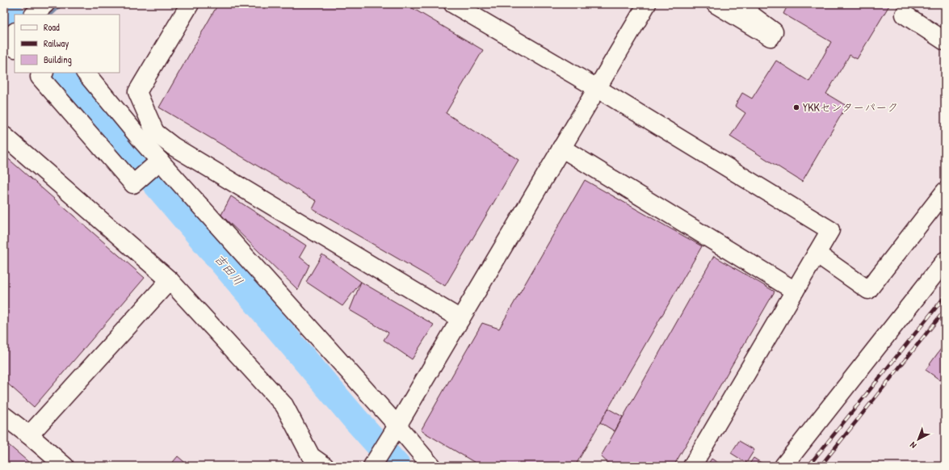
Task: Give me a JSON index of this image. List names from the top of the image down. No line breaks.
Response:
{"water":["吉田川"],"places":["YKKセンターパーク"],"legend":["Road","Railway","Building"],"north":"bottom left"}
